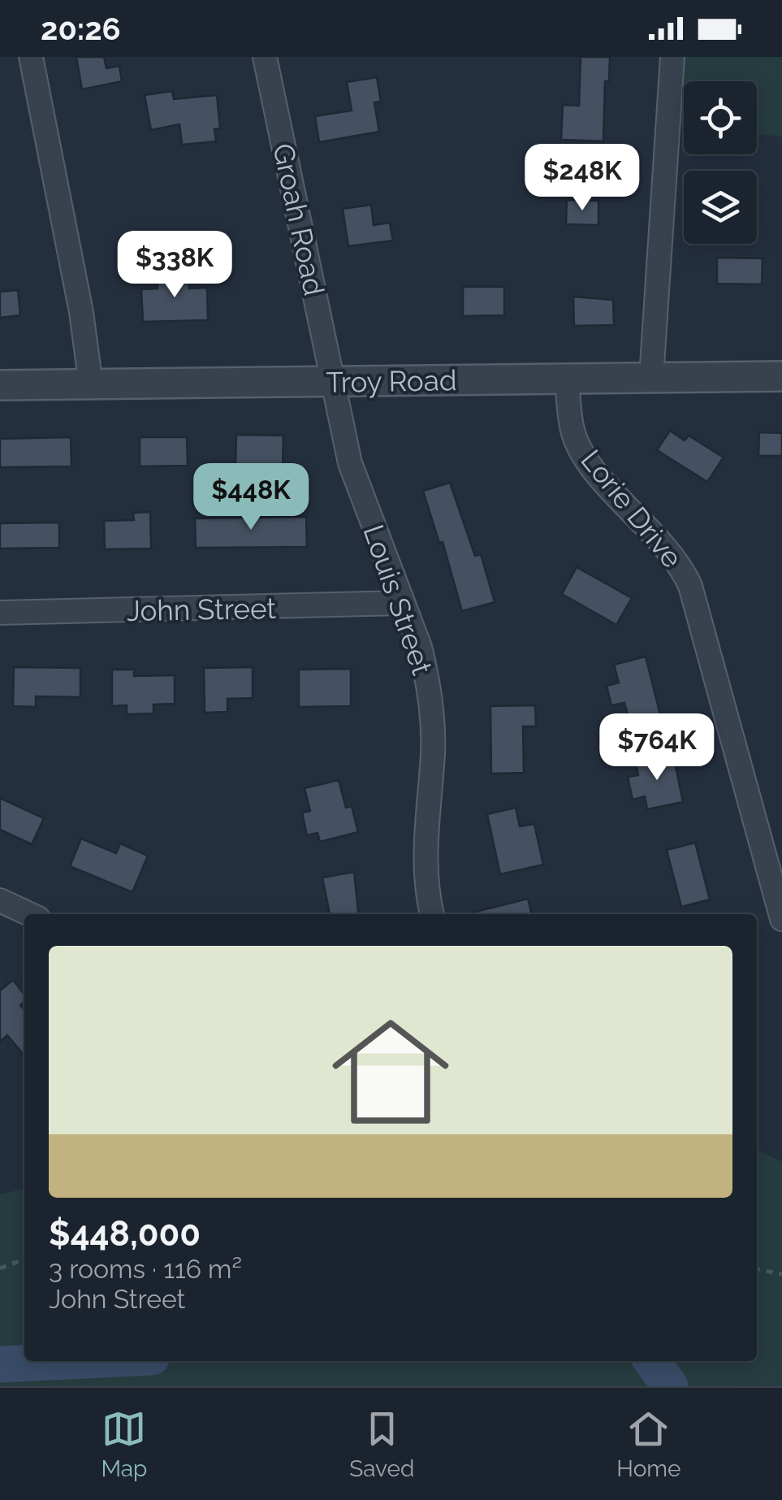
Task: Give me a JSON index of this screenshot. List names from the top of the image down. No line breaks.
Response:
{"streets":{"street":["Groah Road","Troy Road","Lorie Drive","Louis Street","John Street"]},"crossings":[["Groah Road","Troy Road"],["Groah Road","Louis Street"],["Troy Road","Lorie Drive"],["Troy Road","Louis Street"],["Louis Street","John Street"]],"page":{"status":"20:26","price":["$248K","$338K","$448K","$764K"],"list":[{"name":"$448,000","note":"3 rooms · 116 m² · John Street"}],"tabs":["Map","Saved","Home"]}}
